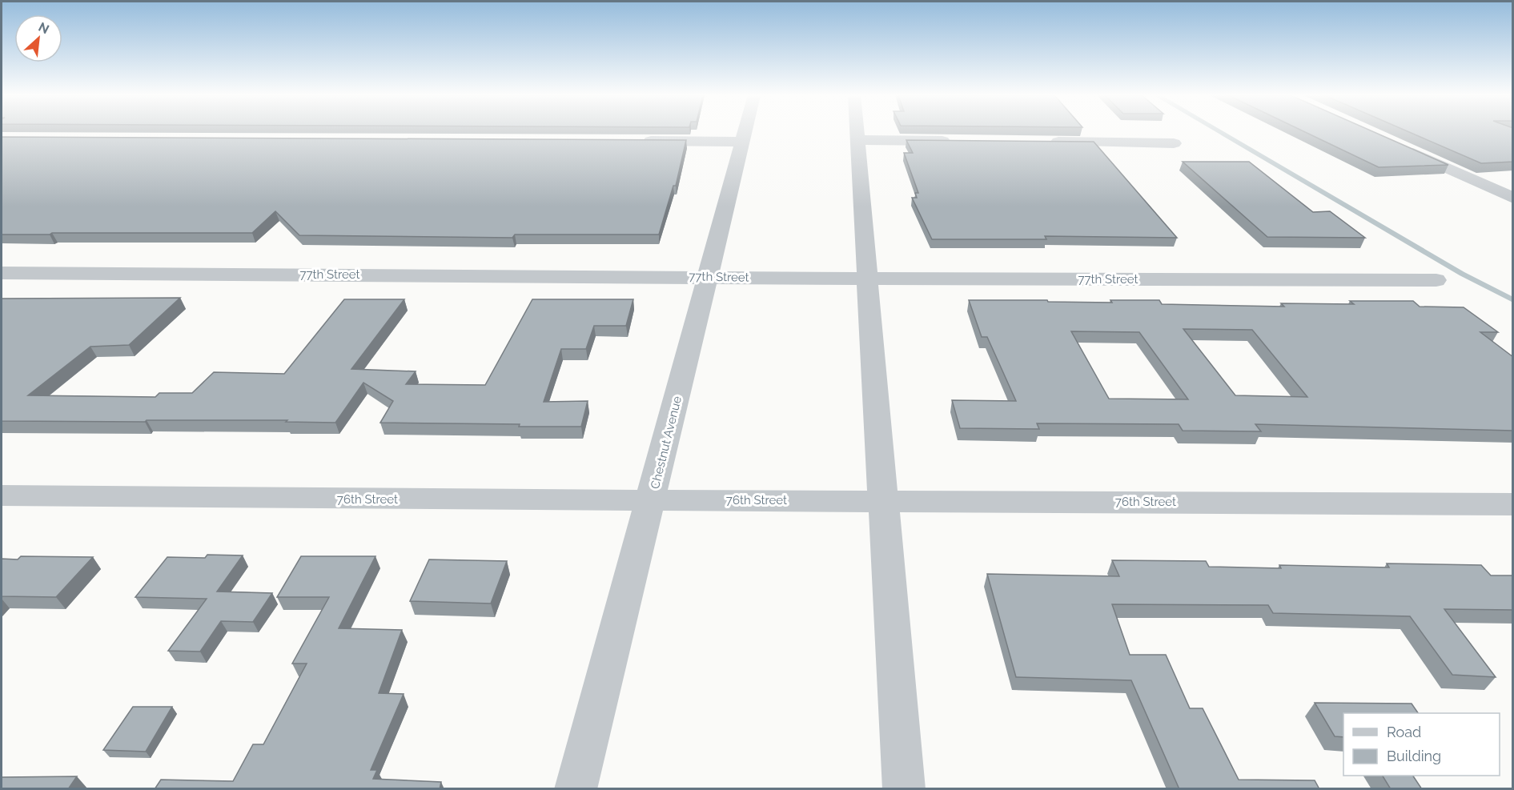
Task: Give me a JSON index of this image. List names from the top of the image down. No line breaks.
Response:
{"streets":{"street":["77th Street","Chestnut Avenue","76th Street"]},"crossings":[["77th Street","Chestnut Avenue"],["Chestnut Avenue","76th Street"]],"legend":["Road","Building"],"north":"top right"}
